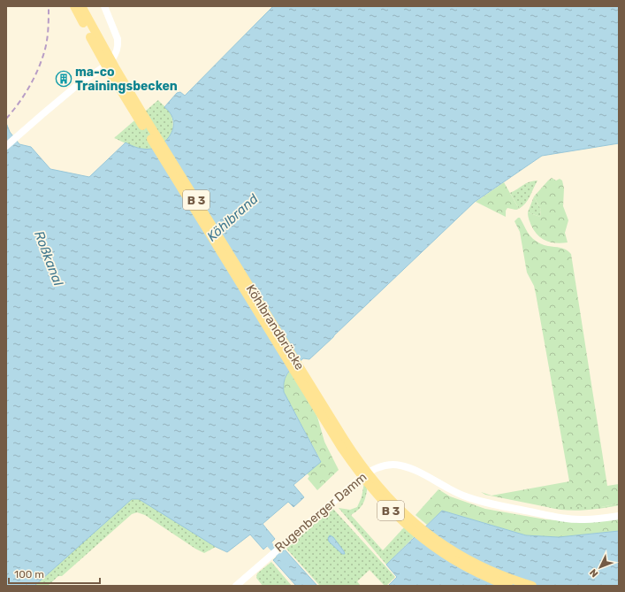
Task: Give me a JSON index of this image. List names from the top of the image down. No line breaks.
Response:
{"streets":{"main road":["B 3","Köhlbrandbrücke"],"street":["Rugenberger Damm"]},"water":["Köhlbrand","Roßkanal"],"places":{"building":["ma-co Trainingsbecken"]},"scale_bar":"100 m","north":"bottom left"}
